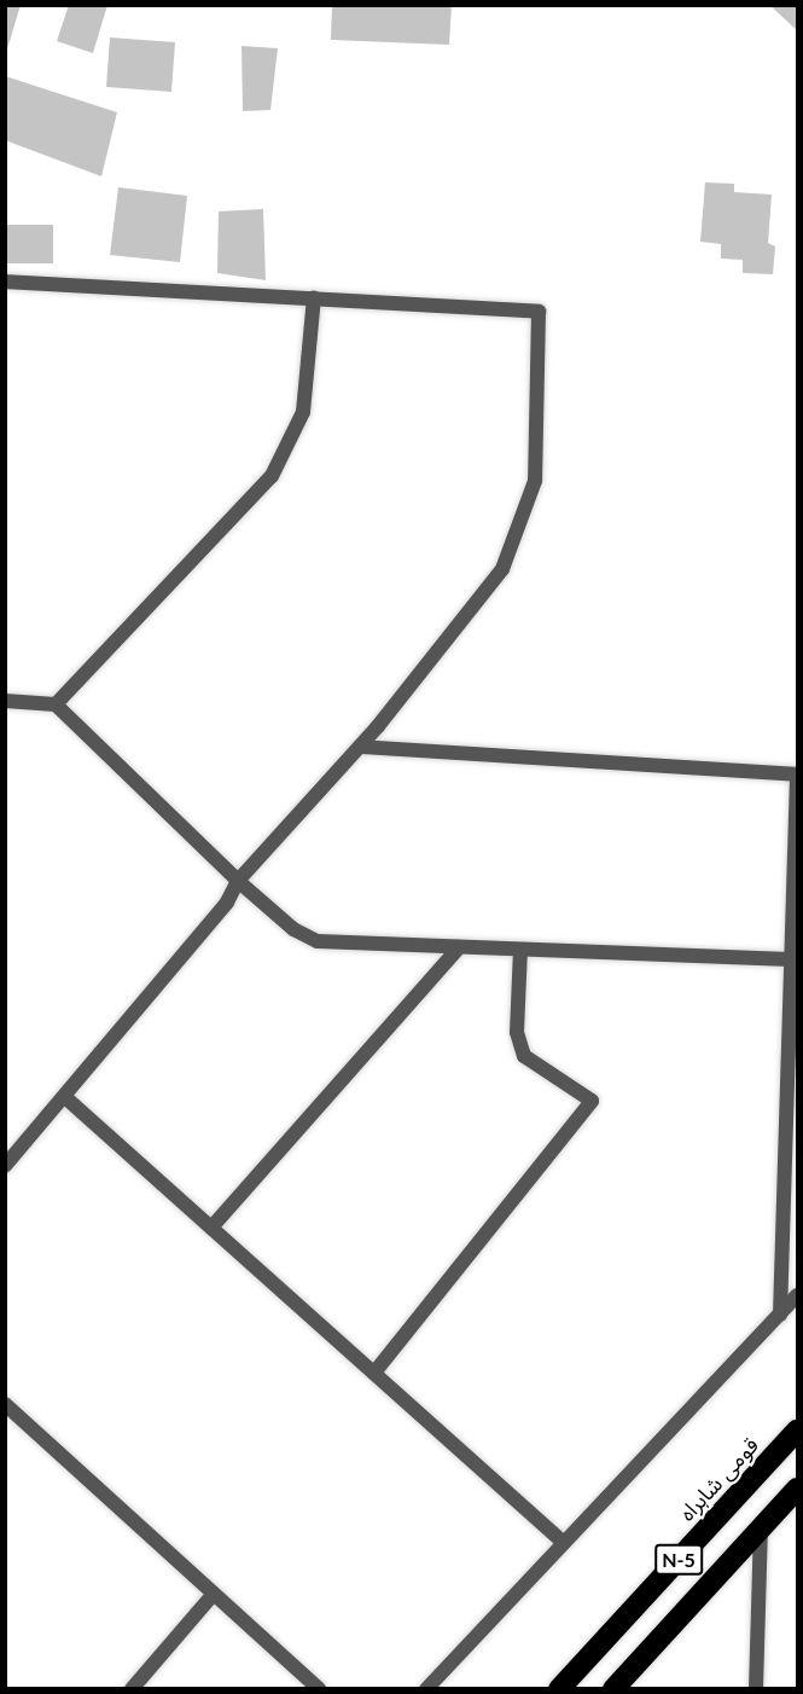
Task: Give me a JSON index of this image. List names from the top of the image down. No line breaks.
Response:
{"streets":{"highway":["قومی شاہراہ","N-5"]}}
